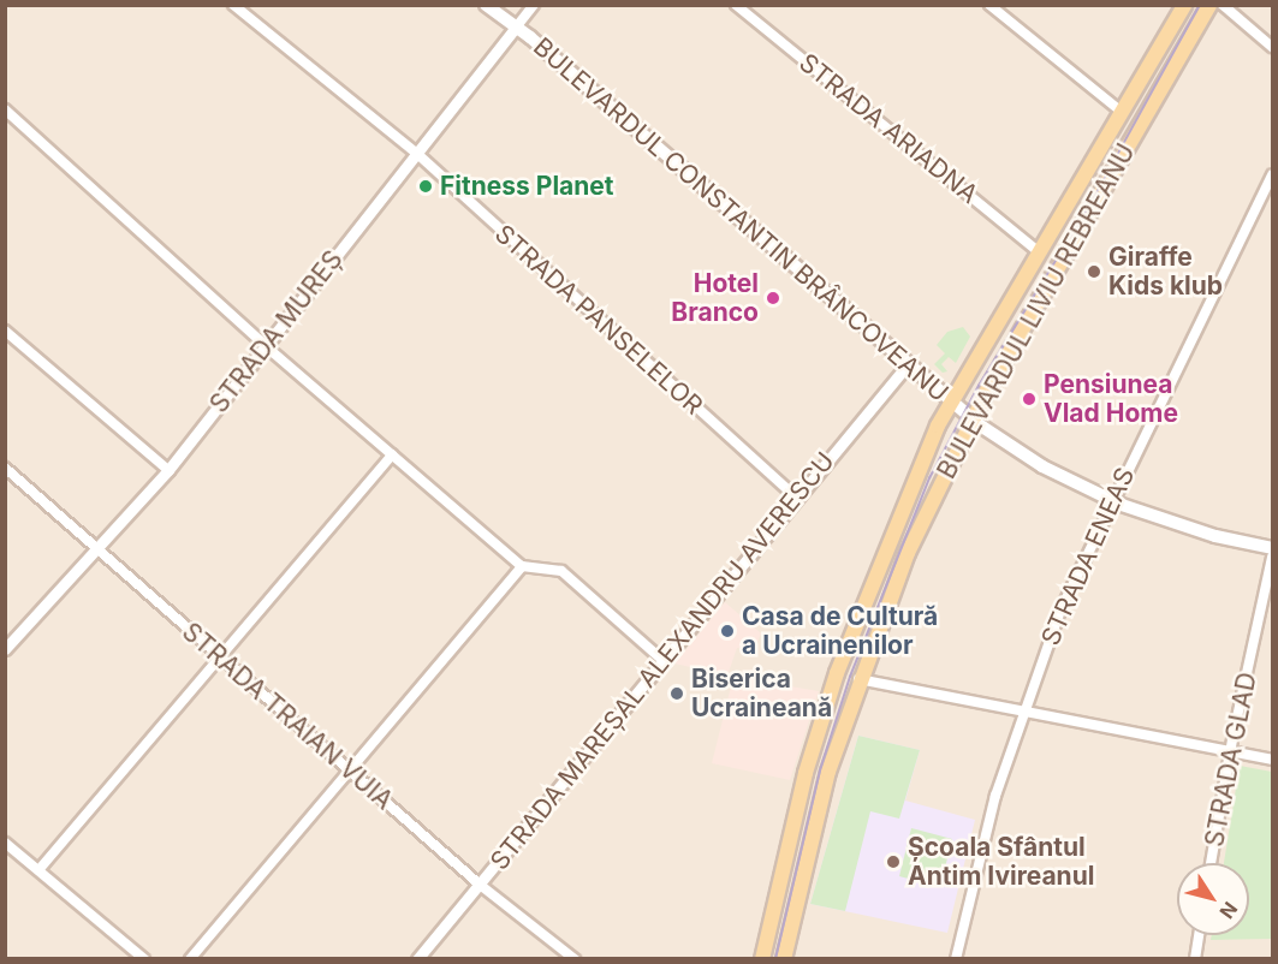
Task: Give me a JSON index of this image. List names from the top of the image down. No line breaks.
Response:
{"streets":{"main road":["BULEVARDUL CONSTANTIN BRÂNCOVEANU","BULEVARDUL LIVIU REBREANU"],"street":["STRADA ARIADNA","STRADA PANSELELOR","STRADA MUREȘ","STRADA ENEAS","STRADA MAREȘAL ALEXANDRU AVERESCU","STRADA TRAIAN VUIA","STRADA GLAD"]},"crossings":[["STRADA ARIADNA","BULEVARDUL LIVIU REBREANU"],["BULEVARDUL CONSTANTIN BRÂNCOVEANU","BULEVARDUL LIVIU REBREANU"],["BULEVARDUL CONSTANTIN BRÂNCOVEANU","STRADA MUREȘ"],["BULEVARDUL CONSTANTIN BRÂNCOVEANU","STRADA ENEAS"],["BULEVARDUL CONSTANTIN BRÂNCOVEANU","STRADA MAREȘAL ALEXANDRU AVERESCU"],["STRADA PANSELELOR","STRADA MUREȘ"],["STRADA PANSELELOR","STRADA MAREȘAL ALEXANDRU AVERESCU"],["STRADA MUREȘ","STRADA TRAIAN VUIA"],["STRADA MAREȘAL ALEXANDRU AVERESCU","STRADA TRAIAN VUIA"]],"places":["Fitness Planet","Giraffe Kids klub","Hotel Branco","Pensiunea Vlad Home","Casa de Cultură a Ucrainenilor","Biserica Ucraineană","Școala Sfântul Antim Ivireanul"],"north":"bottom right"}
